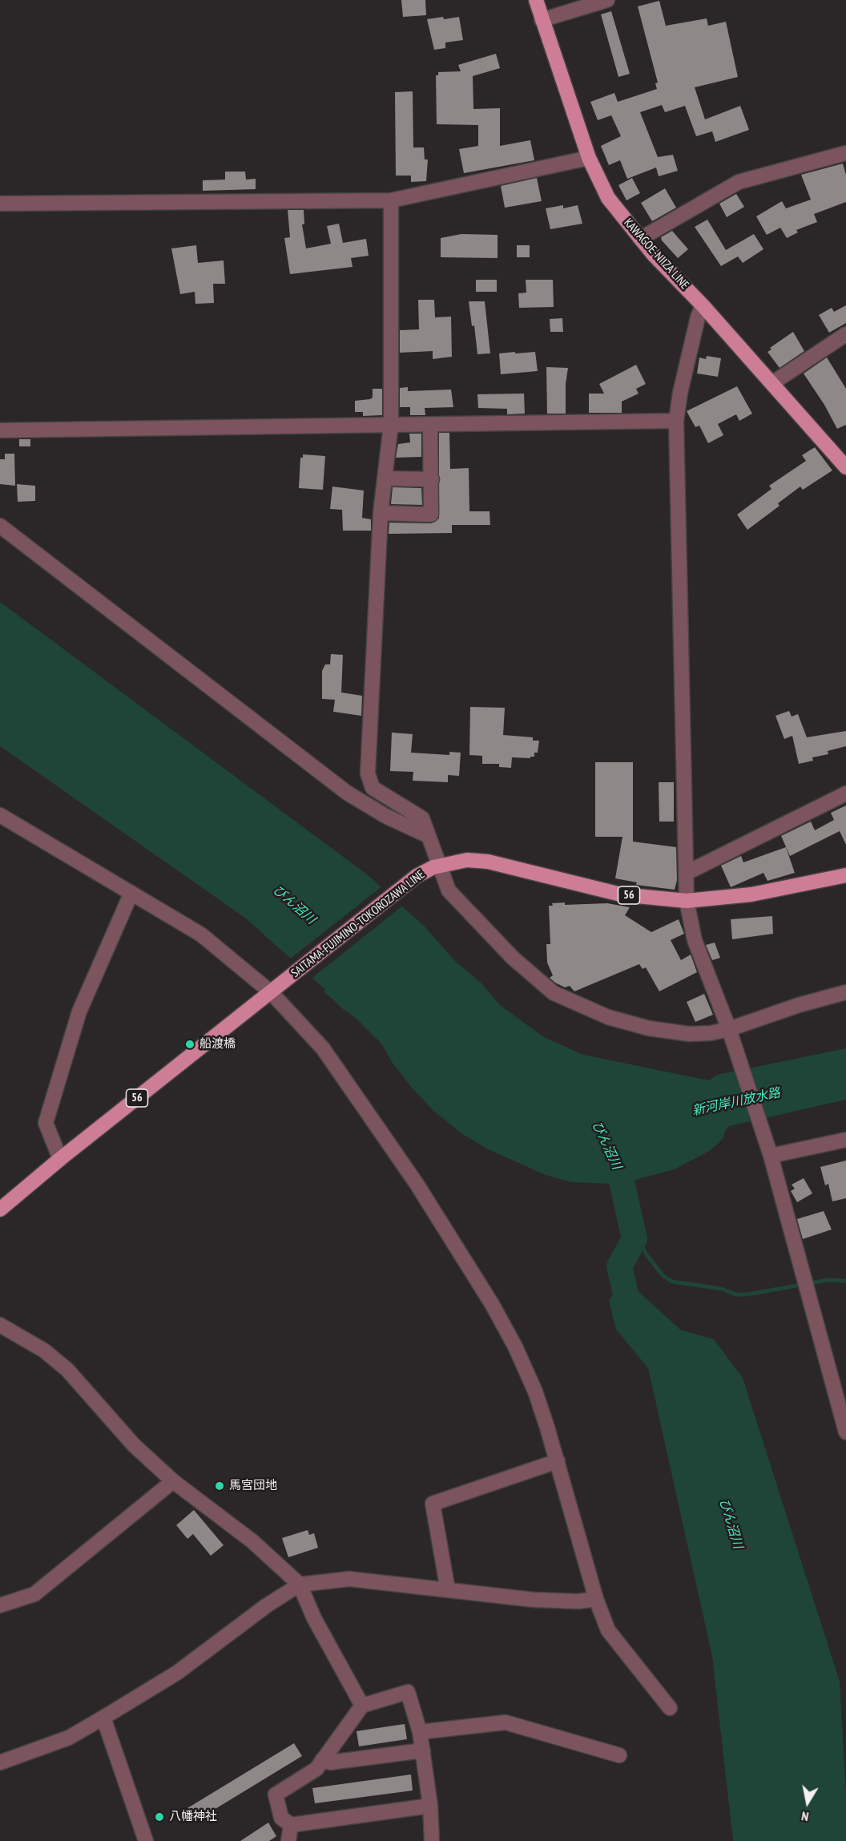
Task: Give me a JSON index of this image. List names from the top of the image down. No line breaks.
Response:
{"streets":{"main road":["KAWAGOE-NIIZA LINE","56","SAITAMA-FUJIMINO-TOKOROZAWA LINE"]},"water":["びん沼川","新河岸川放水路"],"places":["船渡橋","馬宮団地","八幡神社"],"north":"bottom"}
